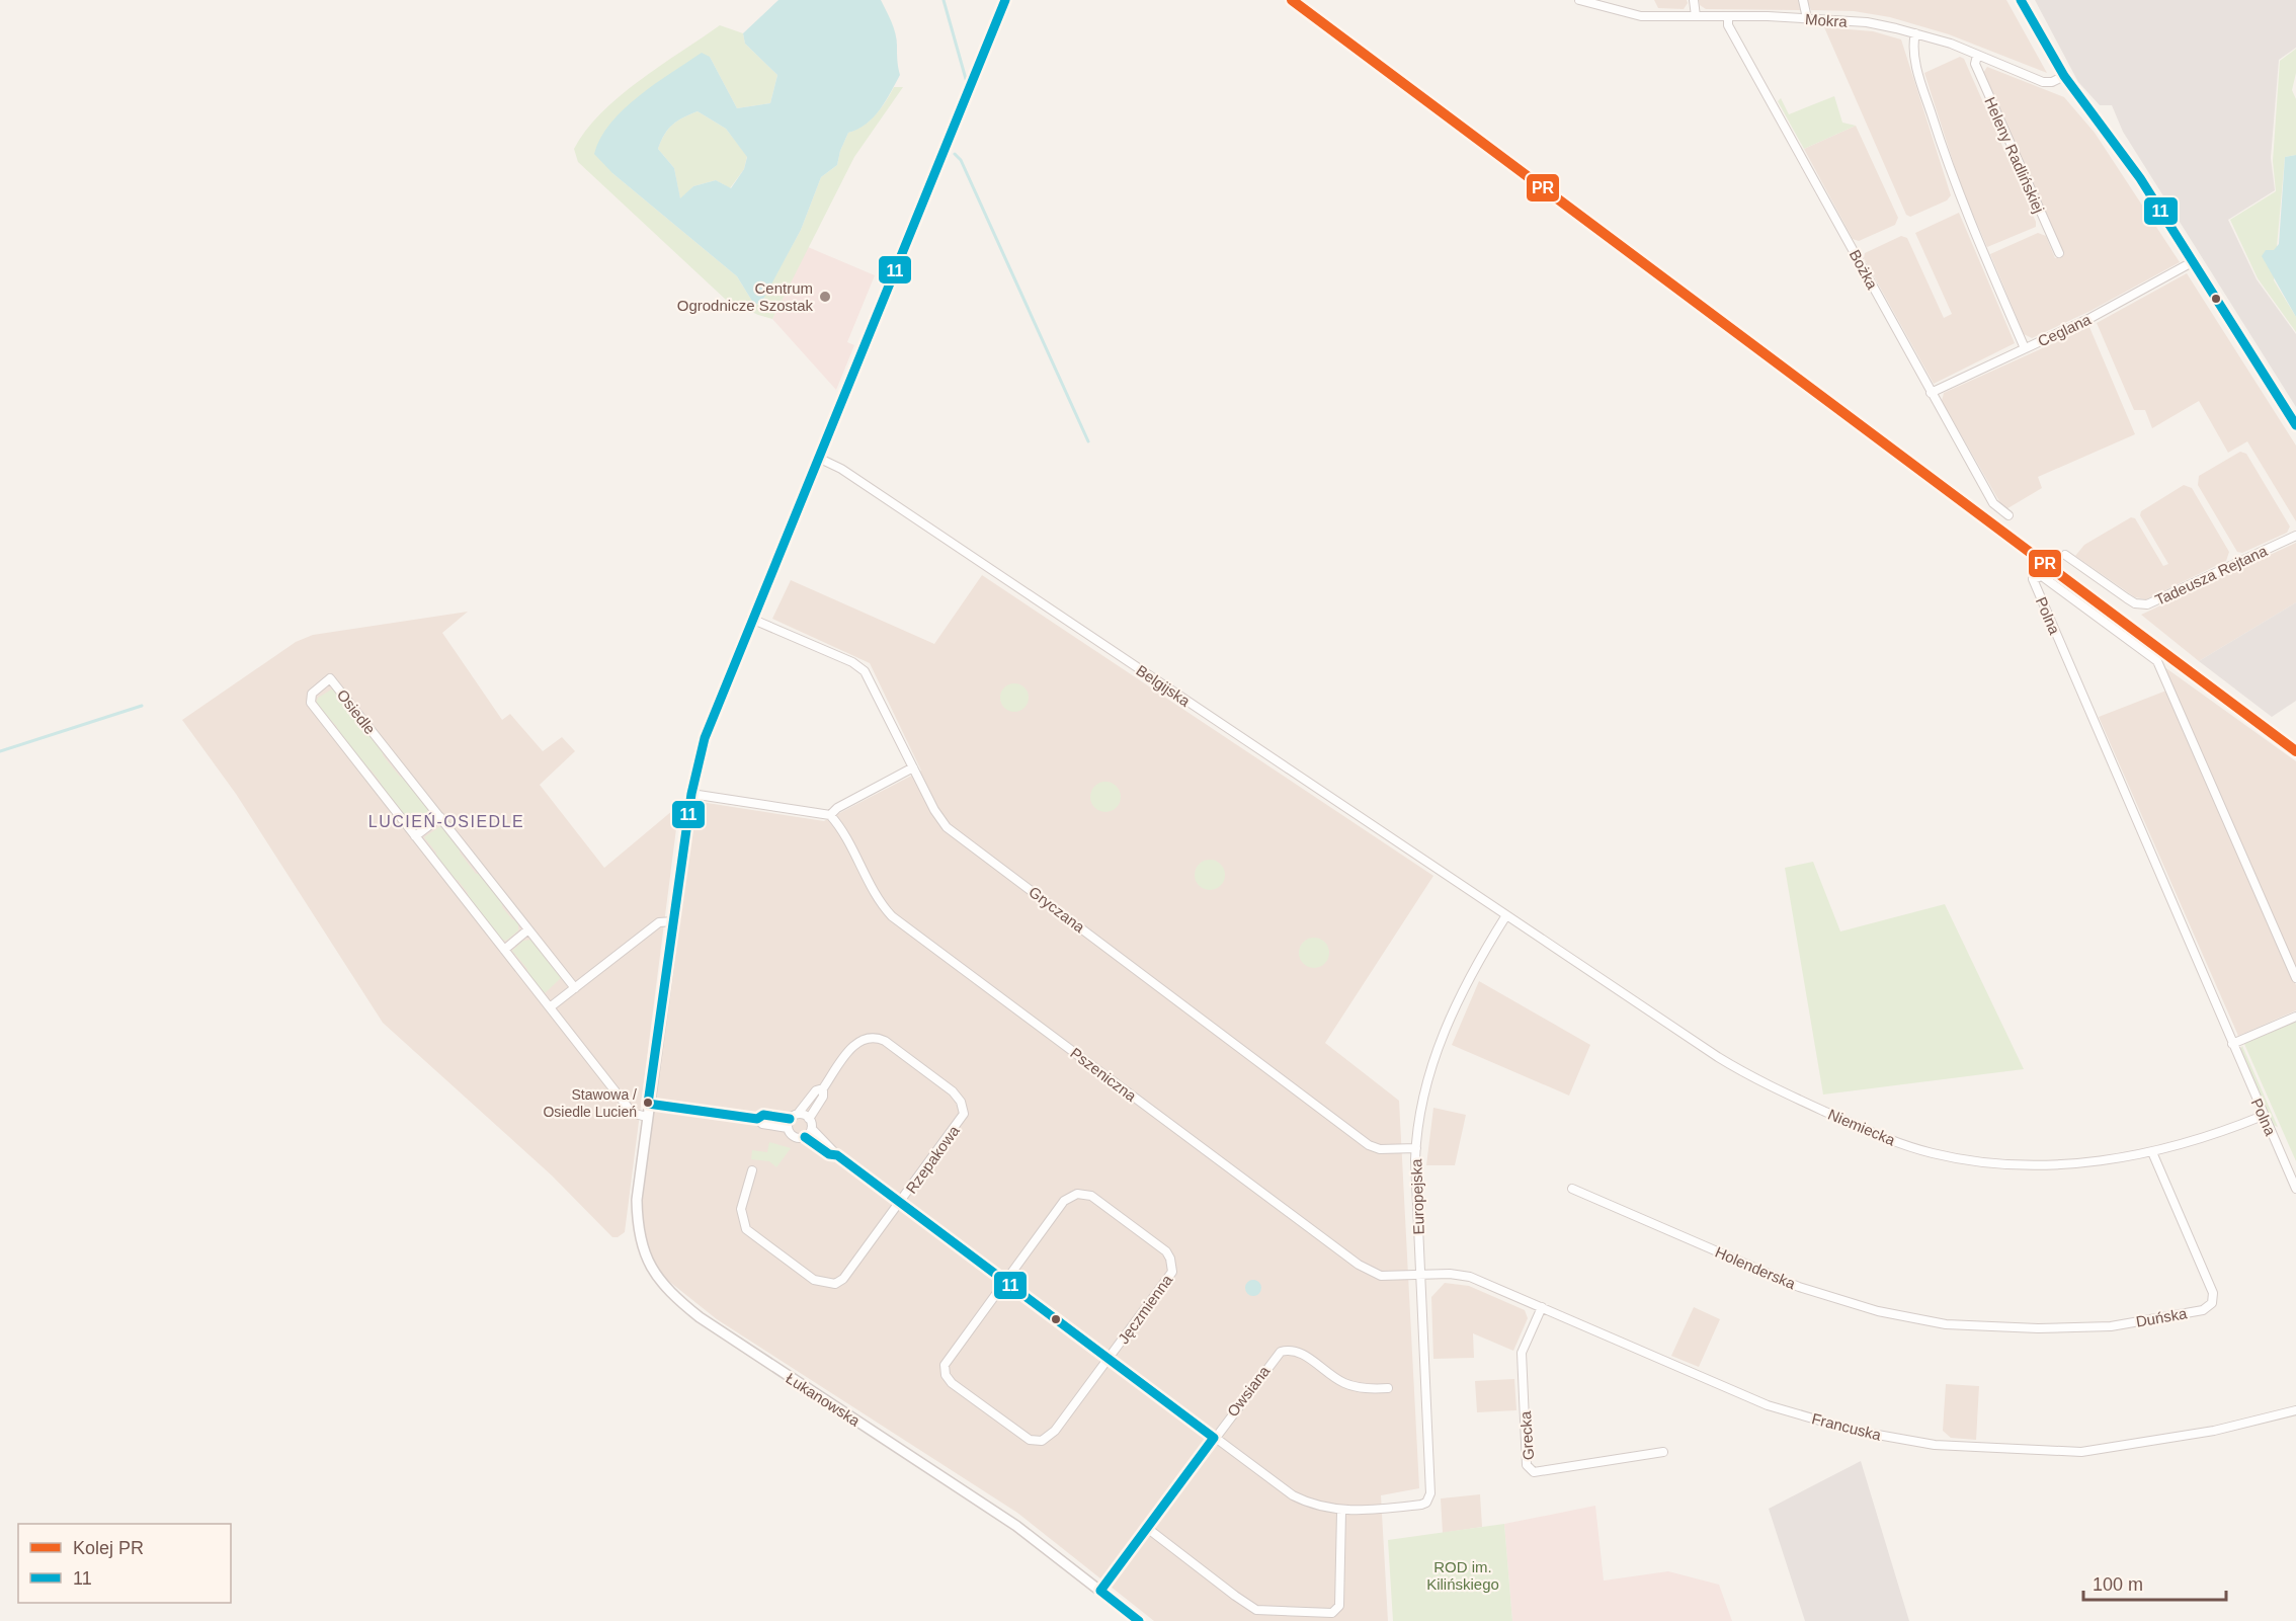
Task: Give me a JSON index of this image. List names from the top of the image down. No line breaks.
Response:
{"streets":{"street":["Mokra","Heleny Radlińskiej","Bożka","Ceglana","Tadeusza Rejtana","Polna","Belgijska","Osiedle","Gryczana","Pszeniczna","Niemiecka","Rzepakowa","Europejska","Holenderska","Jęczmienna","Duńska","Owsiana","Łukanowska","Francuska","Grecka"]},"crossings":[["Mokra","Heleny Radlińskiej"],["Mokra","Bożka"],["Bożka","Ceglana"],["Polna","Niemiecka"],["Belgijska","Niemiecka"],["Belgijska","Europejska"],["Belgijska","Łukanowska"],["Osiedle","Łukanowska"],["Gryczana","Europejska"],["Gryczana","Łukanowska"],["Pszeniczna","Europejska"],["Pszeniczna","Francuska"],["Niemiecka","Europejska"],["Niemiecka","Duńska"],["Europejska","Francuska"],["Holenderska","Duńska"],["Owsiana","Łukanowska"],["Francuska","Grecka"]],"districts":["LUCIEŃ-OSIEDLE"],"parks":["ROD im. Kilińskiego"],"places":["Centrum Ogrodnicze Szostak","Stawowa / Osiedle Lucień"],"lines":["rail line PR","transit line 11"],"legend":["Kolej PR","11"],"scale_bar":"100 m"}
